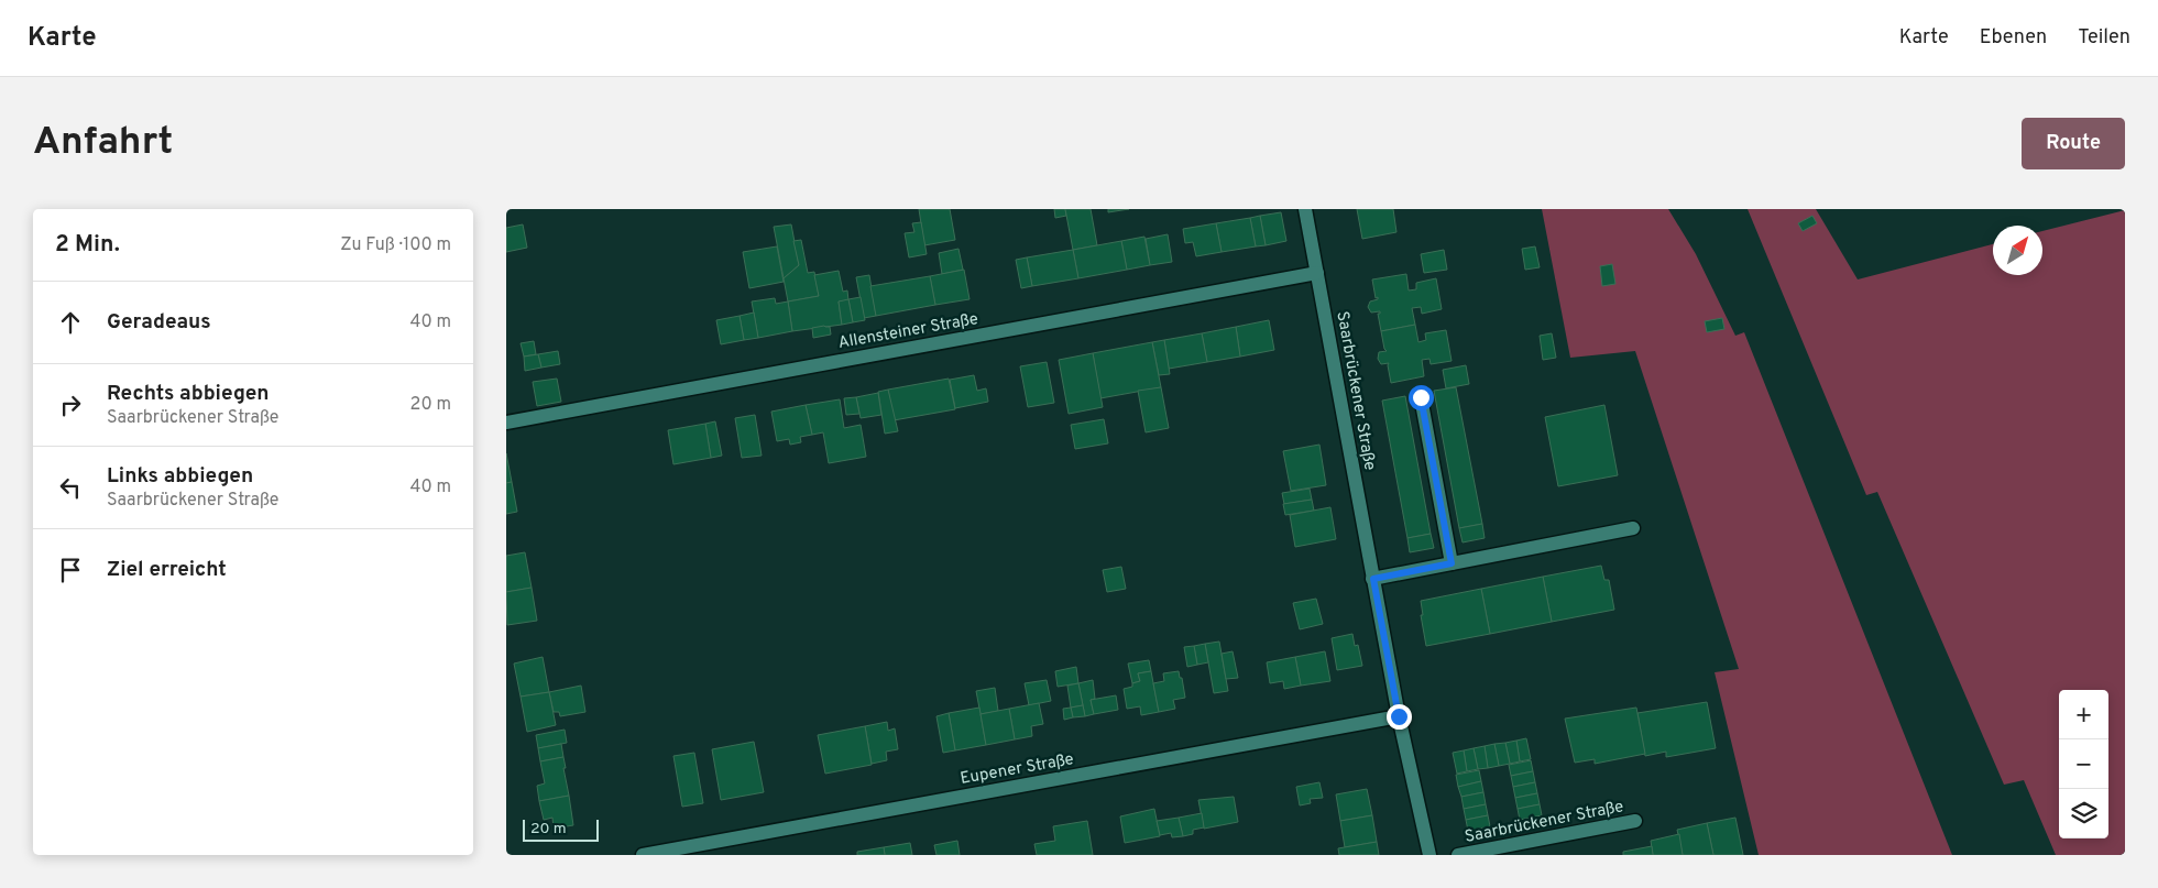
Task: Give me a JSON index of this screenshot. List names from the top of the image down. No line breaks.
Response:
{"streets":{"street":["Allensteiner Straße","Saarbrückener Straße","Eupener Straße"]},"crossings":[["Allensteiner Straße","Saarbrückener Straße"],["Saarbrückener Straße","Eupener Straße"]],"scale_bar":"20 m","north":"top right","page":{"header":"Karte","nav":["Karte","Ebenen","Teilen"],"buttons":"Route","title":"Anfahrt","heading":["2 Min.","Zu Fuß · 100 m"],"list":[["Geradeaus","40 m"],["Rechts abbiegen","Saarbrückener Straße","20 m"],["Links abbiegen","Saarbrückener Straße","40 m"],"Ziel erreicht"],"map_buttons":["+","−"],"scale":"20 m"}}
